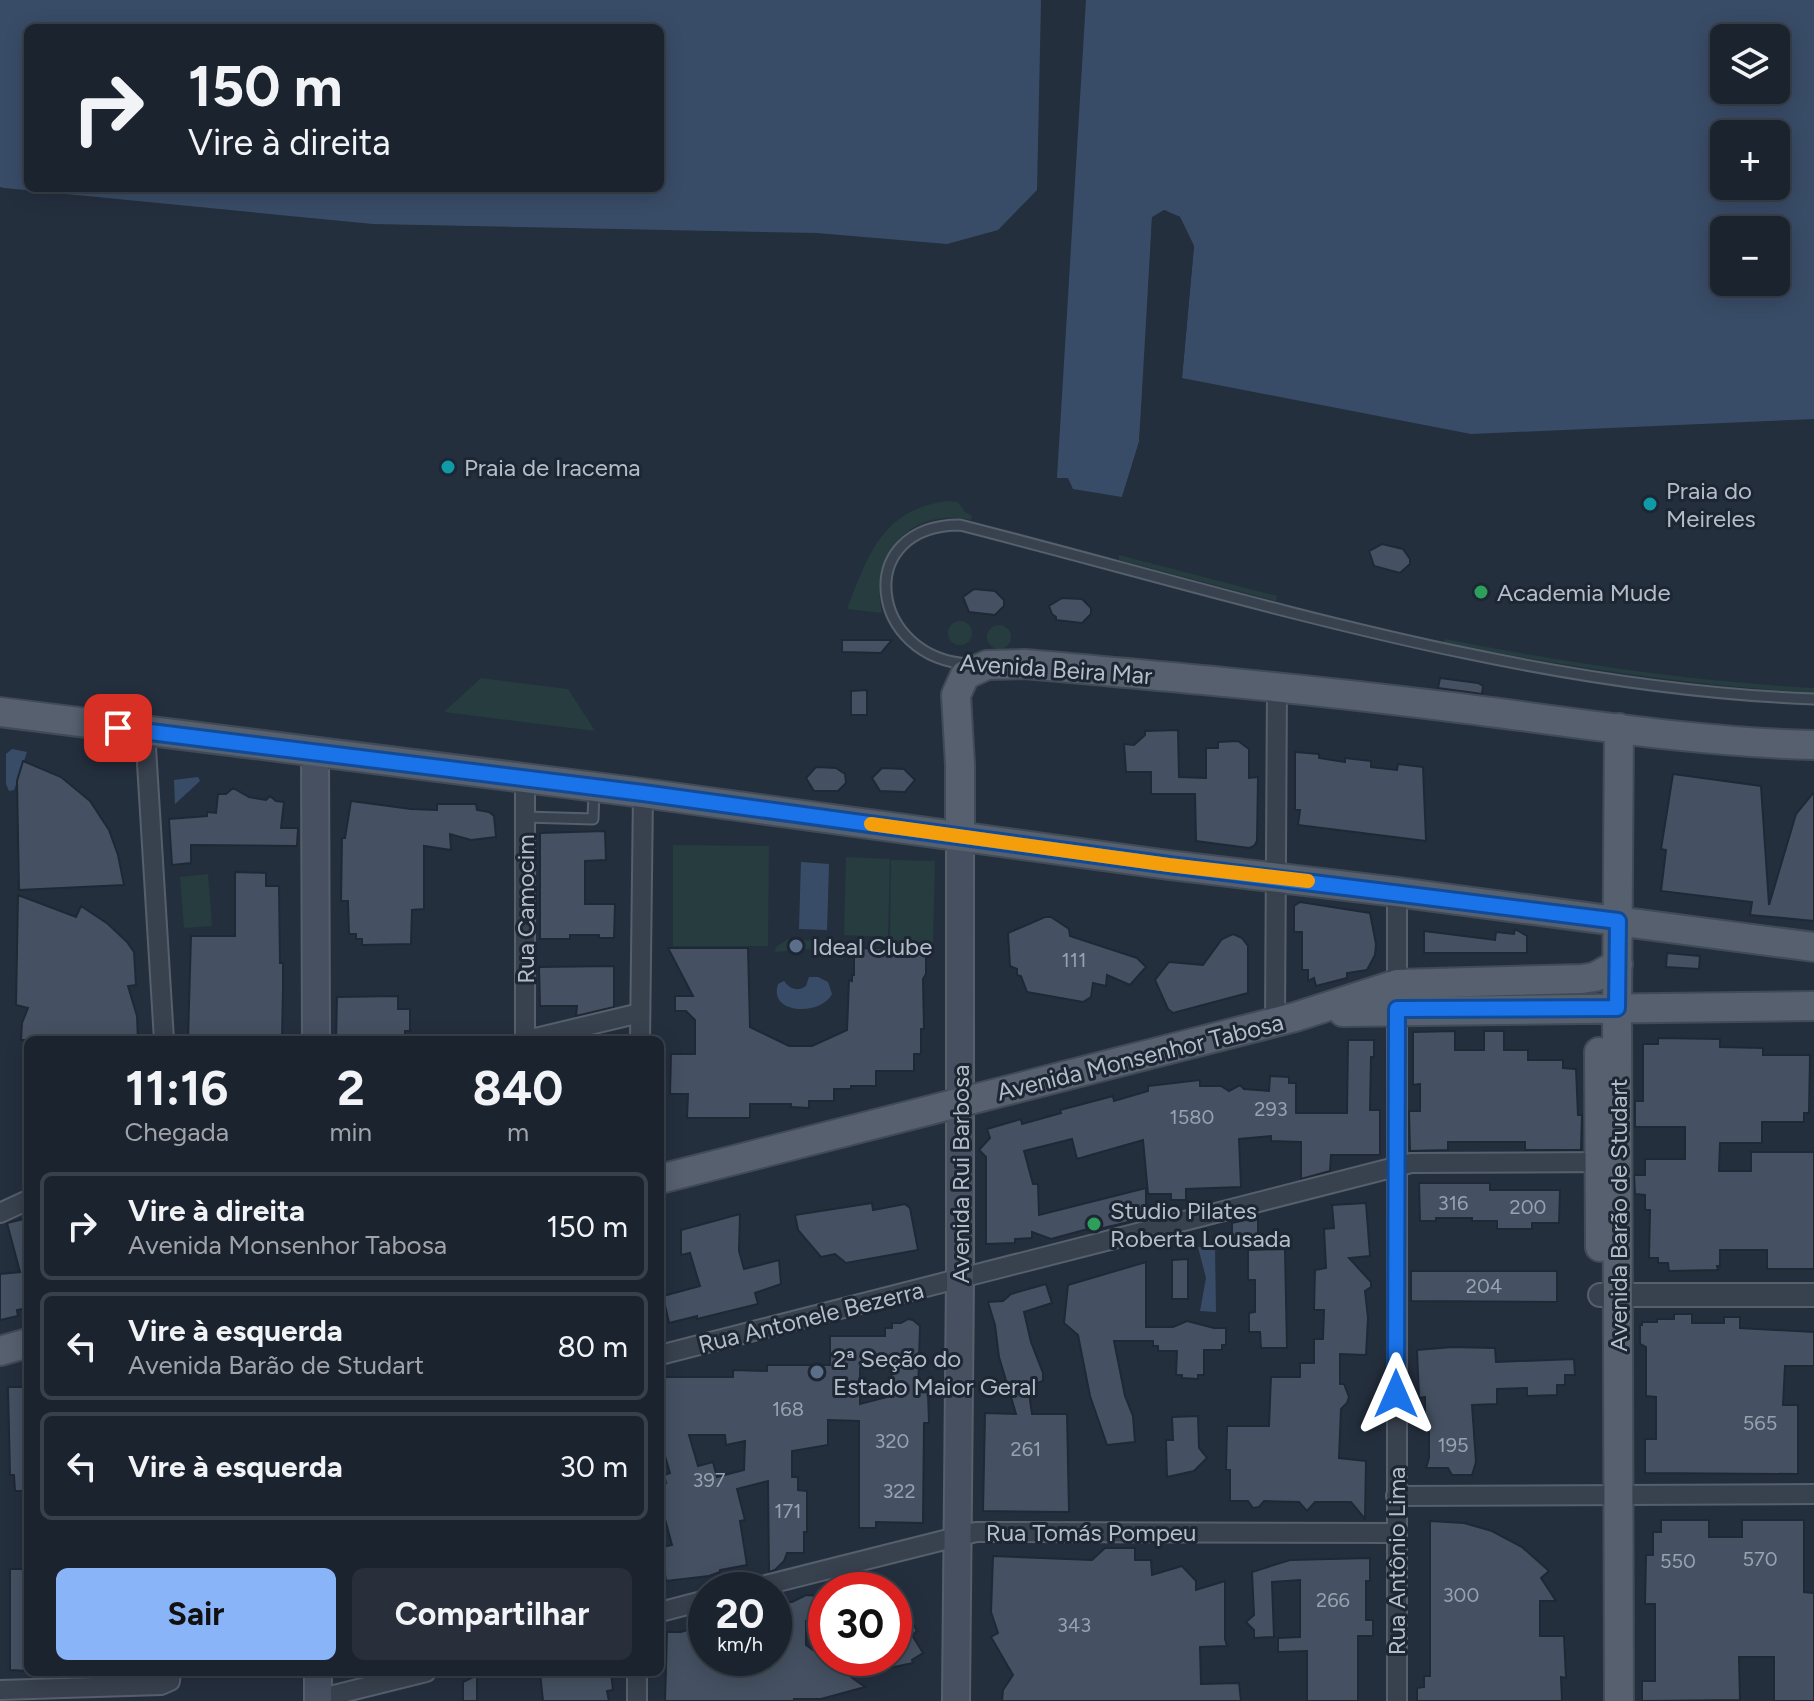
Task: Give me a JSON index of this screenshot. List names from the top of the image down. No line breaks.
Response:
{"streets":{"main road":["Avenida Beira Mar","Avenida Monsenhor Tabosa","Avenida Rui Barbosa","Avenida Barão de Studart"],"street":["Rua Camocim","Rua Antonele Bezerra","Rua Tomás Pompeu","Rua Antônio Lima"]},"crossings":[["Avenida Beira Mar","Avenida Rui Barbosa"],["Avenida Beira Mar","Avenida Barão de Studart"],["Avenida Monsenhor Tabosa","Avenida Rui Barbosa"],["Avenida Monsenhor Tabosa","Avenida Barão de Studart"],["Avenida Monsenhor Tabosa","Rua Antônio Lima"],["Avenida Rui Barbosa","Rua Antonele Bezerra"],["Avenida Rui Barbosa","Rua Tomás Pompeu"],["Avenida Barão de Studart","Rua Antonele Bezerra"],["Rua Antonele Bezerra","Rua Antônio Lima"],["Rua Tomás Pompeu","Rua Antônio Lima"]],"places":["Praia de Iracema","Praia do Meireles","Academia Mude","Ideal Clube","Studio Pilates Roberta Lousada","2ª Seção do Estado Maior Geral"],"house_numbers":["111","293","1580","316","200","204","168","565","320","195","261","397","322","171","570","550","300","266","343"],"page":{"map_buttons":["+","−"],"turn":["150 m","Vire à direita"],"eta":["11:16","Chegada","2","min","840","m"],"list":[{"name":"Vire à direita","note":"Avenida Monsenhor Tabosa","value":"150 m"},{"name":"Vire à esquerda","note":"Avenida Barão de Studart","value":"80 m"},{"name":"Vire à esquerda","value":"30 m"}],"buttons":["Sair","Compartilhar"],"speed":"20 km/h","limit":"30"}}
